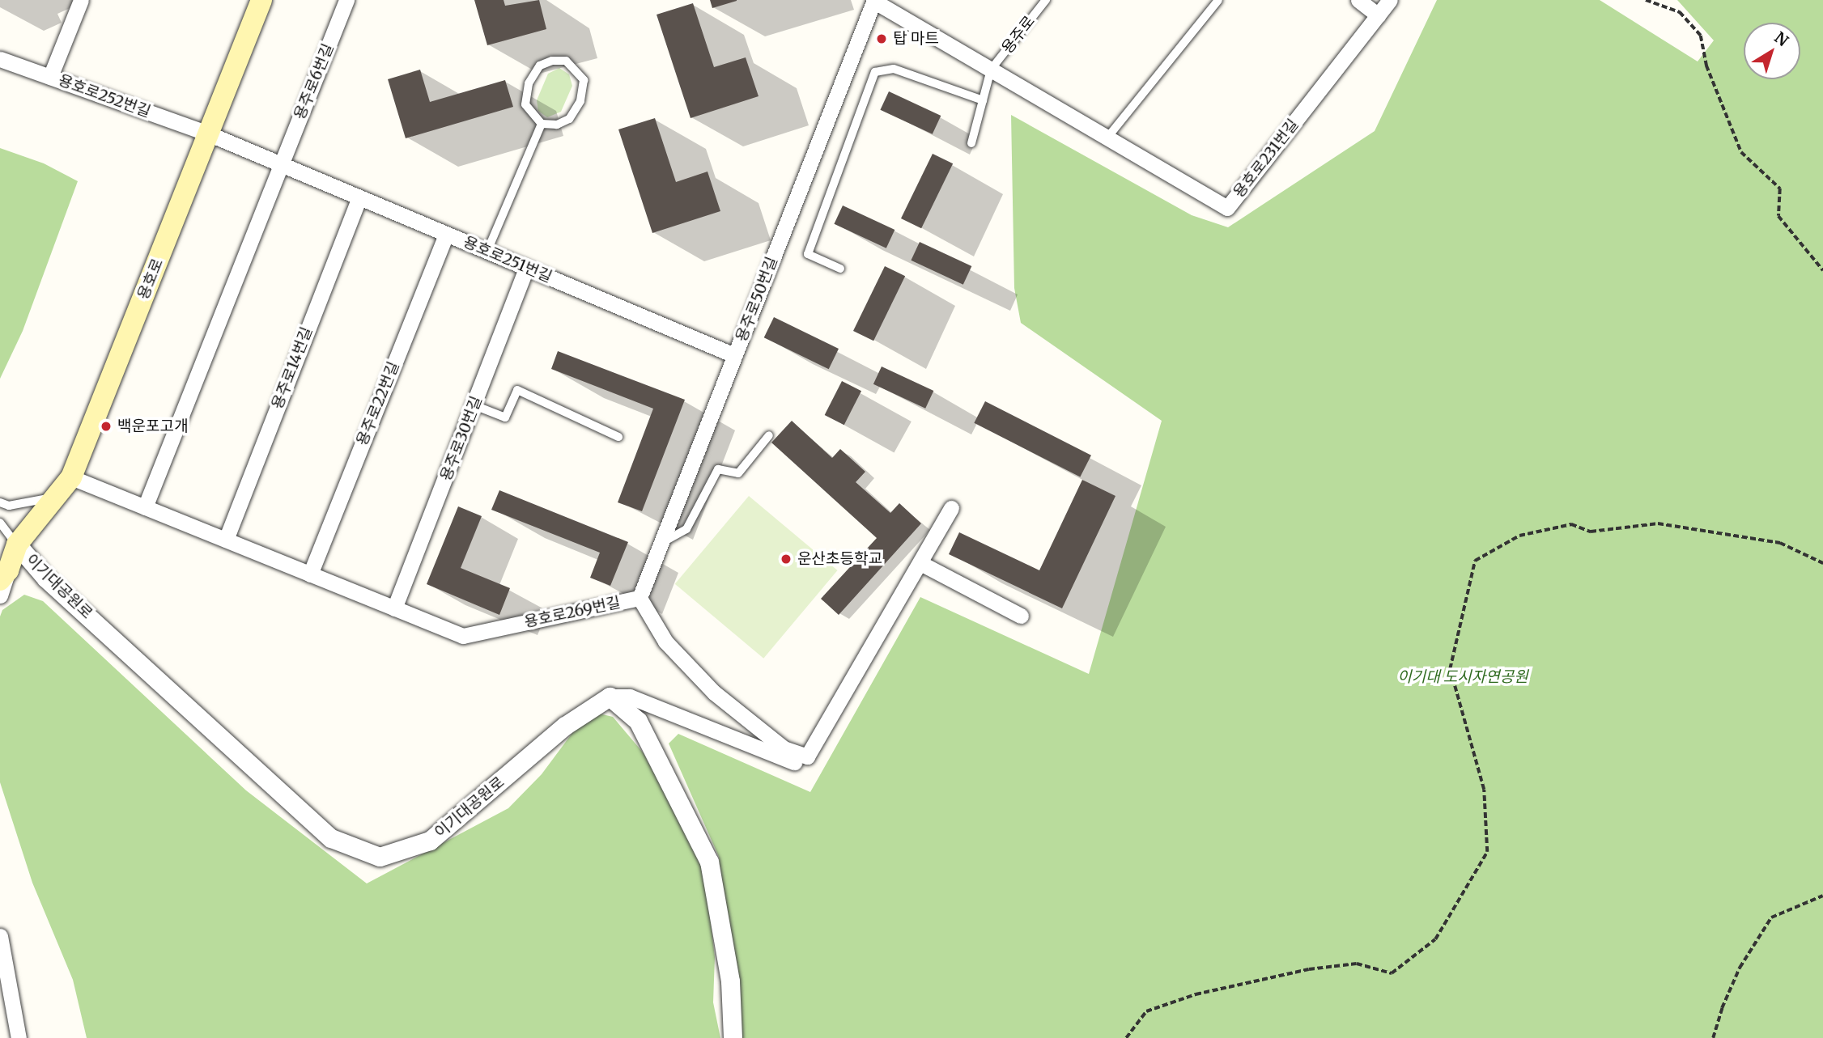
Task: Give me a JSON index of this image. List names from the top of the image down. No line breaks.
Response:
{"streets":{"main road":["용호로"],"street":["용주로6번길","용호로252번길","용호로231번길","용호로251번길","용주로50번길","용주로14번길","용주로22번길","용주로30번길","이기대공원로","용호로269번길"],"lane":["용주로"]},"crossings":[["용주로","용호로231번길"],["용주로6번길","용호로251번길"],["용호로252번길","용호로251번길"],["용호로252번길","용호로"],["용호로231번길","용주로50번길"],["용호로251번길","용호로"],["용호로251번길","용주로50번길"],["용호로251번길","용주로14번길"],["용호로251번길","용주로22번길"],["용호로251번길","용주로30번길"],["용호로","이기대공원로"],["용호로","용호로269번길"],["용주로50번길","용호로269번길"],["용주로14번길","용호로269번길"],["용주로22번길","용호로269번길"],["용주로30번길","용호로269번길"]],"parks":["이기대 도시자연공원"],"places":["탑 마트","백운포고개","운산초등학교"],"north":"top right"}
